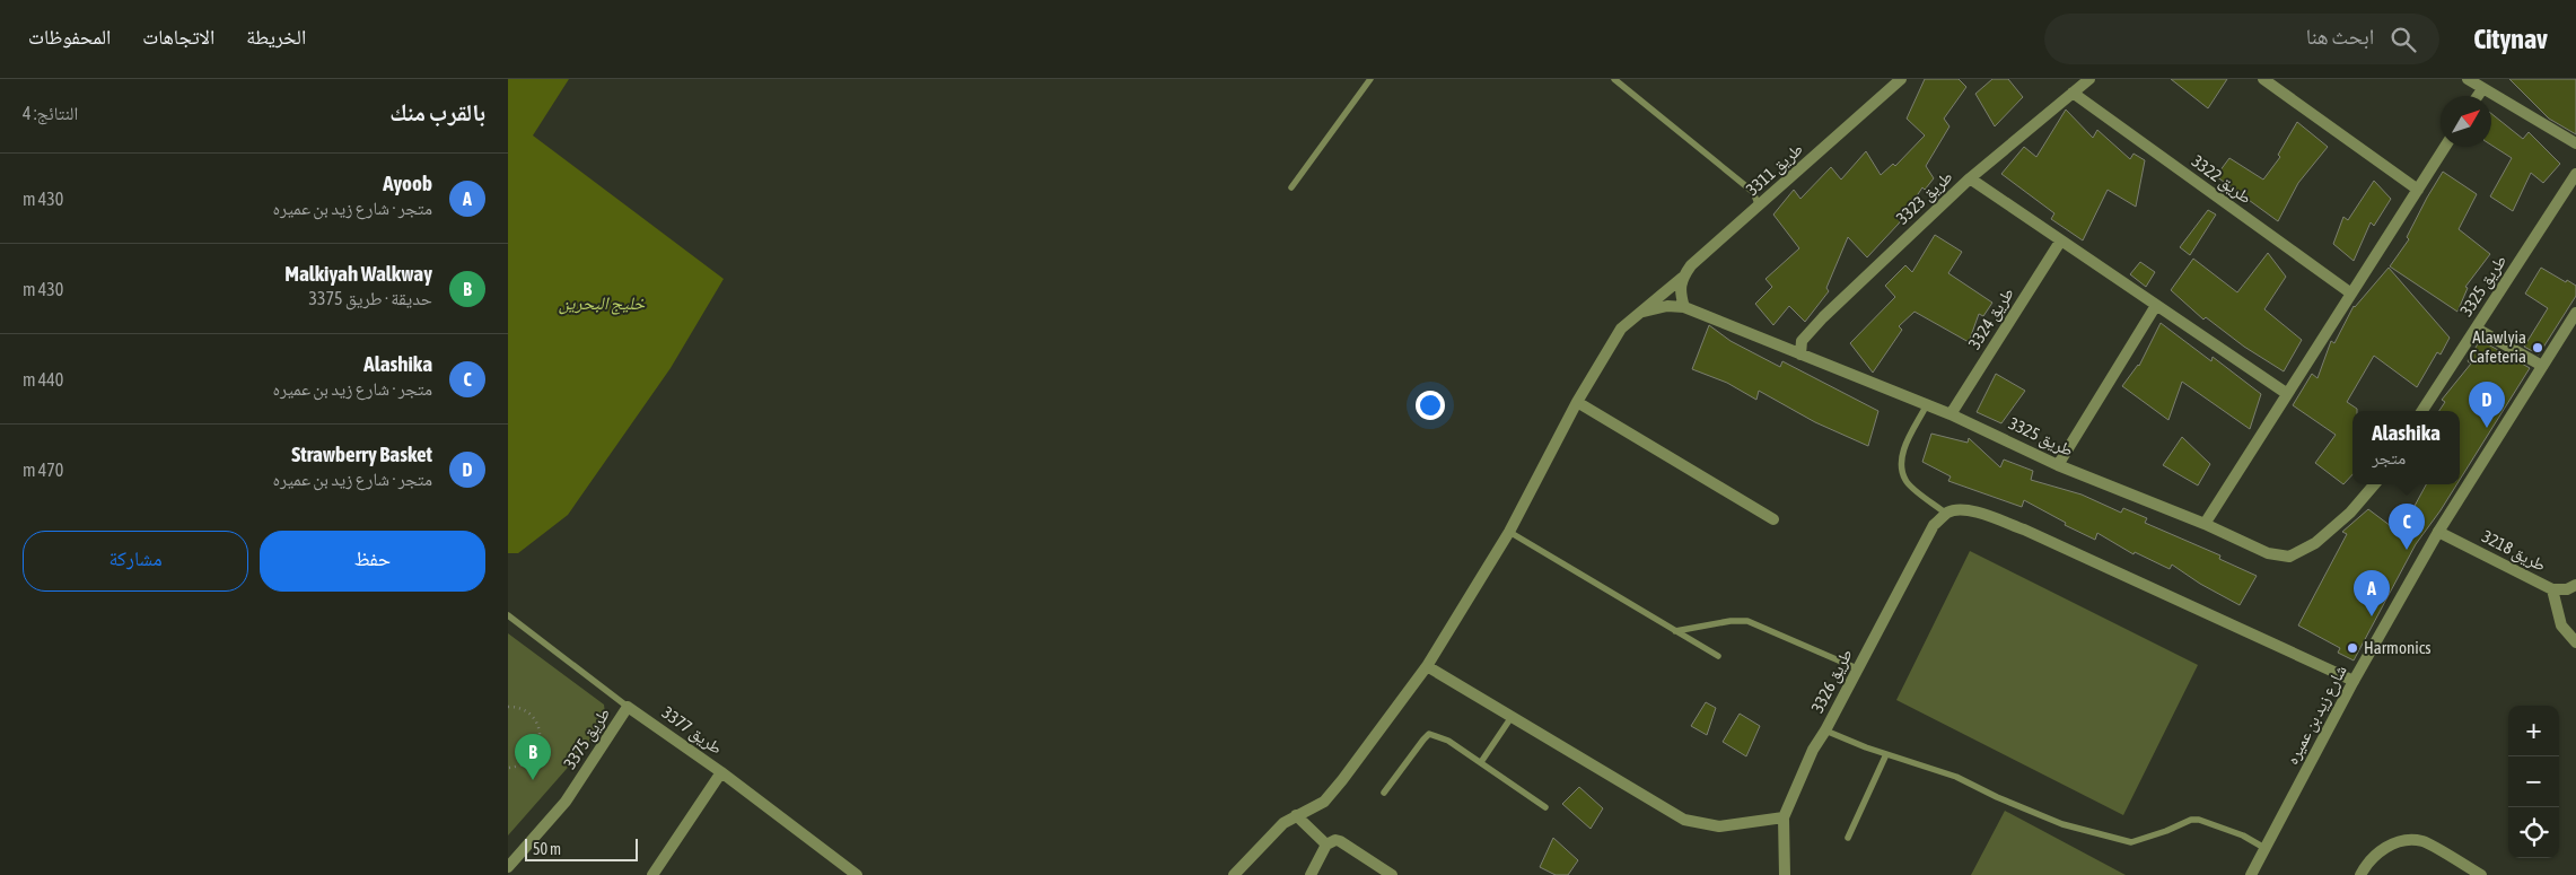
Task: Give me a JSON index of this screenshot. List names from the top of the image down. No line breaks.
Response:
{"streets":{"street":["طريق 3311","طريق 3322","طريق 3323","طريق 3325","طريق 3324","طريق 3218","طريق 3326","شارع زيد بن عميره","طريق 3377","طريق 3375"]},"crossings":[["طريق 3322","طريق 3323"],["طريق 3323","طريق 3325"],["طريق 3325","طريق 3324"],["طريق 3218","شارع زيد بن عميره"],["طريق 3377","طريق 3375"]],"water":["خليج البحرين"],"places":["Alawlyia Cafeteria","Harmonics"],"scale_bar":"50 m","north":"top right","page":{"header":"Citynav","search":"ابحث هنا","nav":["الخريطة","الاتجاهات","المحفوظات"],"heading":["بالقرب منك","النتائج: 4"],"list":[{"mark":"A","name":"Ayoob","note":"متجر · شارع زيد بن عميره","value":"430 m"},{"mark":"B","name":"Malkiyah Walkway","note":"حديقة · طريق 3375","value":"430 m"},{"mark":"C","name":"Alashika","note":"متجر · شارع زيد بن عميره","value":"440 m"},{"mark":"D","name":"Strawberry Basket","note":"متجر · شارع زيد بن عميره","value":"470 m"}],"pins":["D","C","A","B"],"popup":["Alashika","متجر"],"buttons":["حفظ","مشاركة"],"map_buttons":["+","−"],"scale":"50 m"}}
